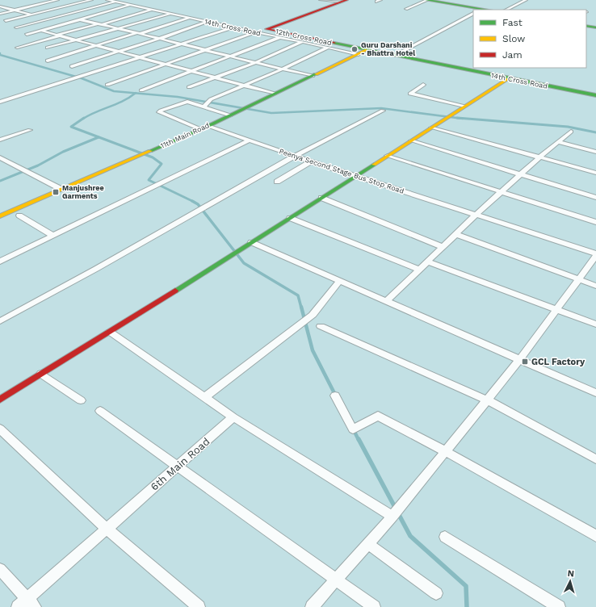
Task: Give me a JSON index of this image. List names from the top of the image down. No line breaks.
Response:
{"streets":{"street":["14th Cross Road","12th Cross Road","11th Main Road","Peenya Second Stage Bus Stop Road","6th Main Road"]},"crossings":[["14th Cross Road","12th Cross Road"],["14th Cross Road","11th Main Road"],["12th Cross Road","11th Main Road"],["11th Main Road","Peenya Second Stage Bus Stop Road"]],"places":{"other":["Guru Darshani - Bhattra Hotel"],"transit":["Manjushree Garments","GCL Factory"]},"legend":["Fast","Slow","Jam"],"north":"top"}
